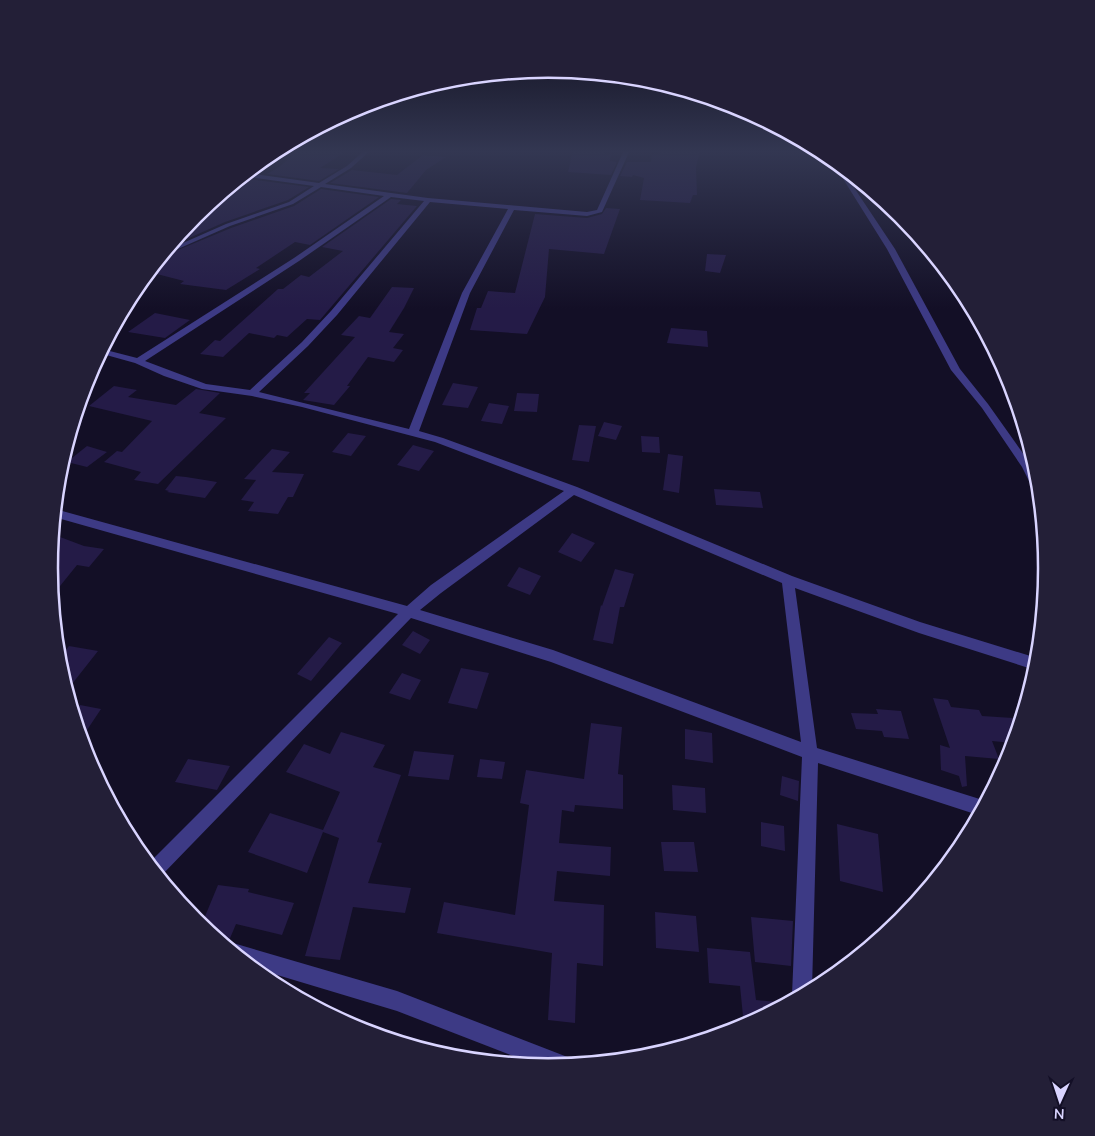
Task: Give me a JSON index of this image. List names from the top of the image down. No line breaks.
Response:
{"north":"bottom"}
